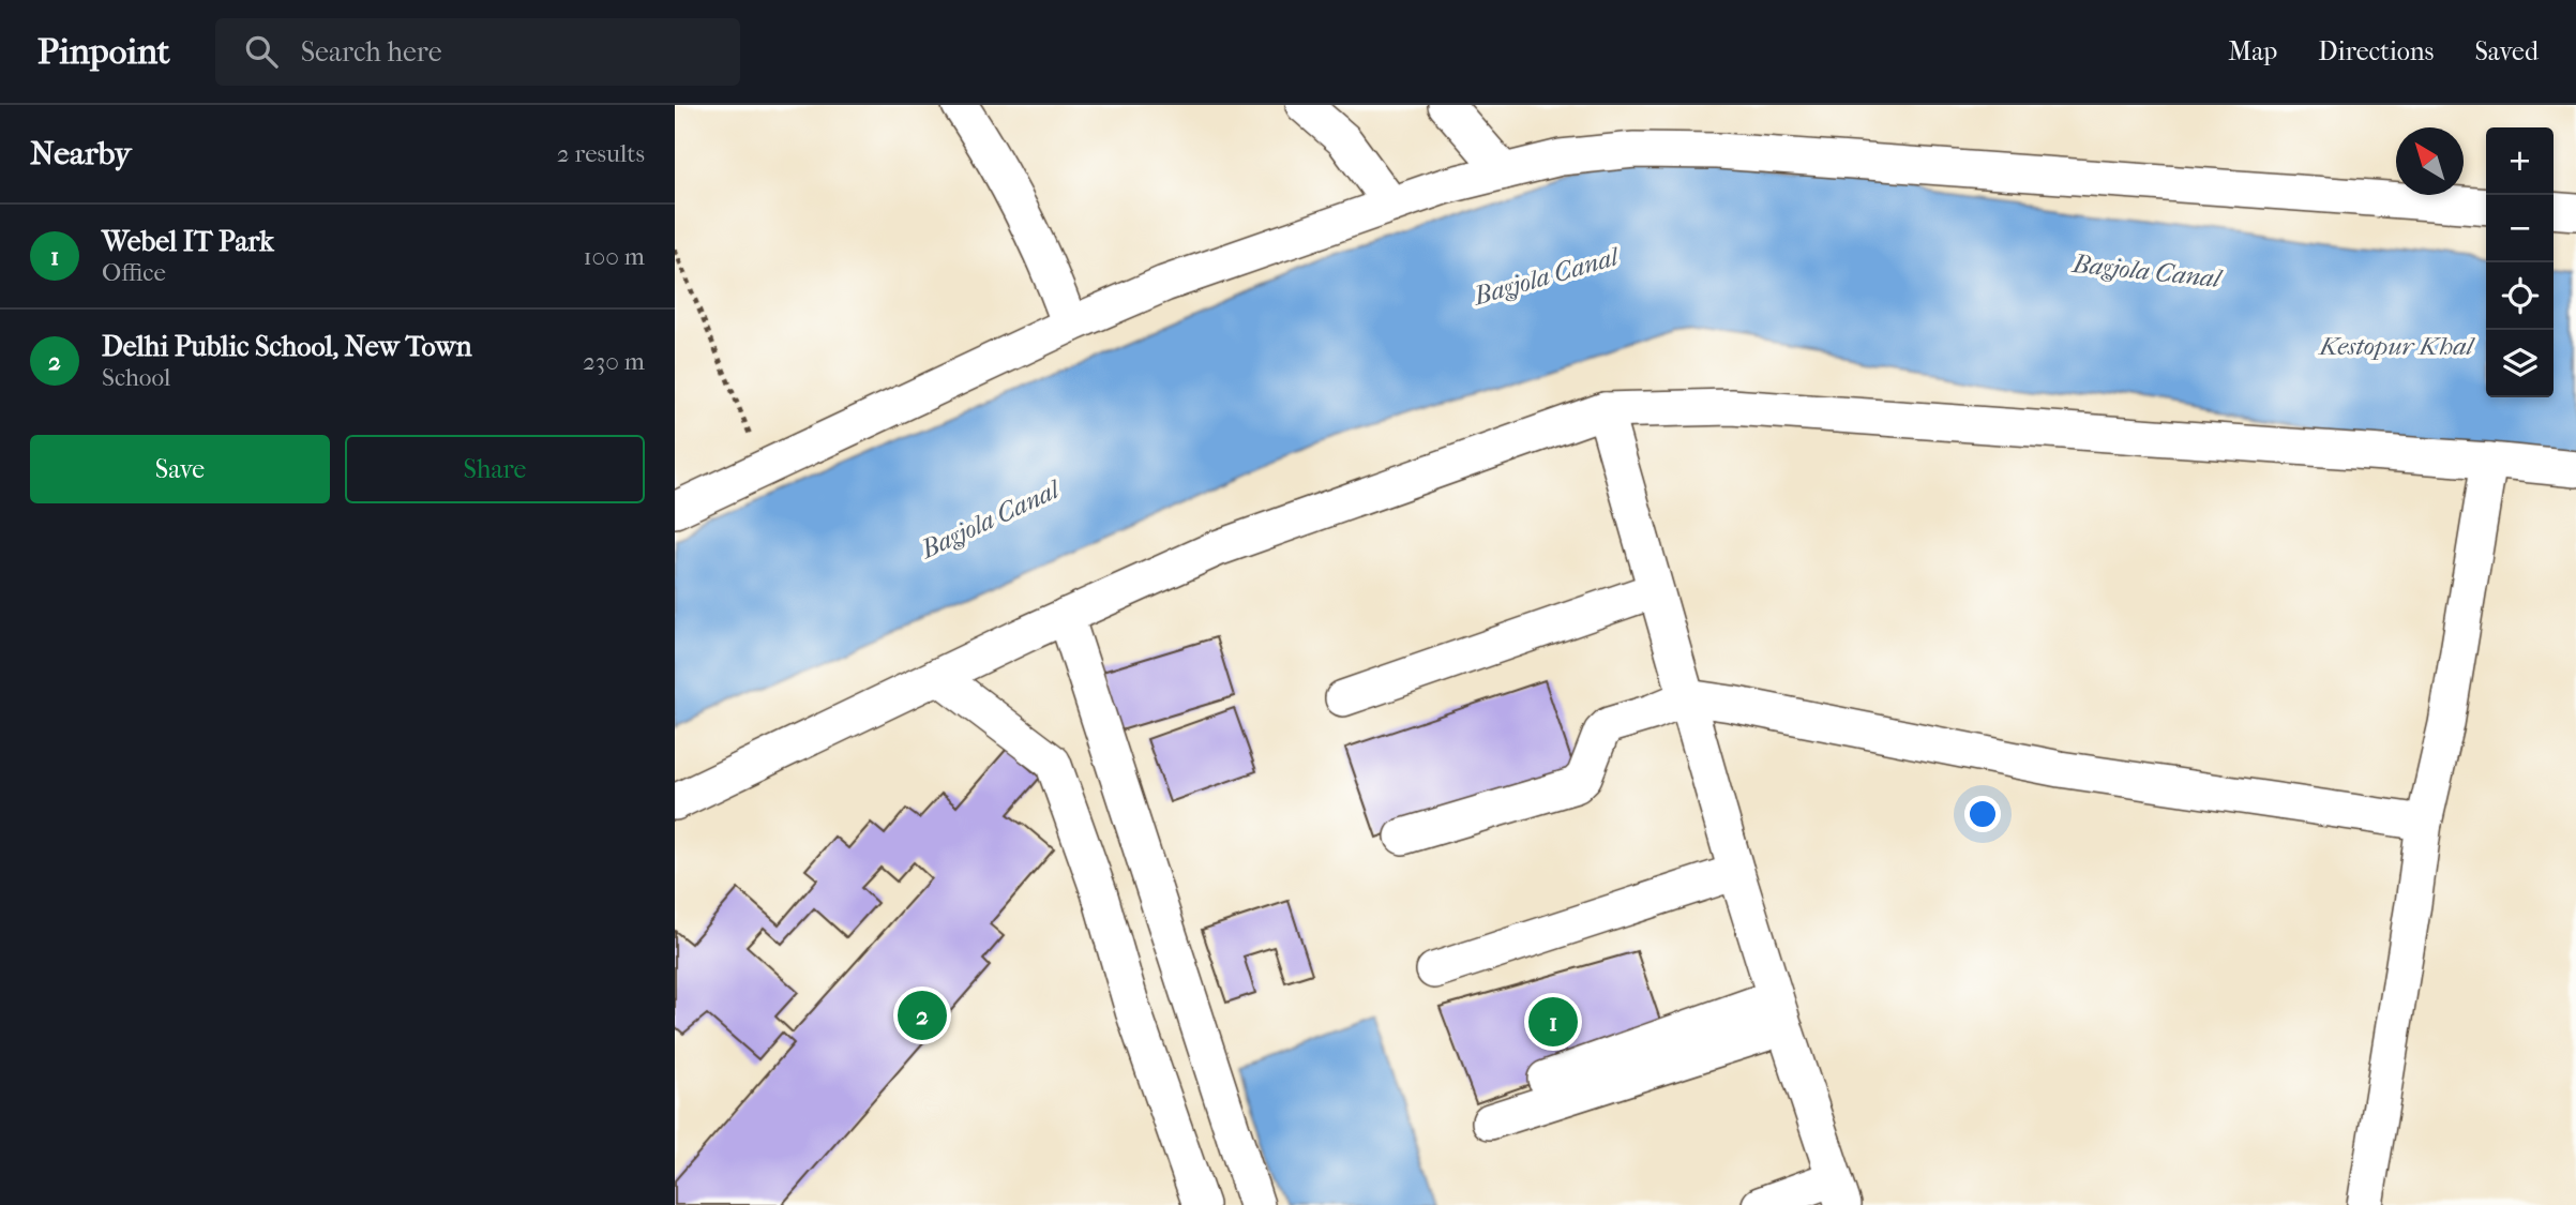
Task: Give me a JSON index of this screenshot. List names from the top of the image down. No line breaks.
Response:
{"water":["Bagjola Canal","Kestopur Khal"],"north":"top left","page":{"header":"Pinpoint","search":"Search here","nav":["Map","Directions","Saved"],"heading":["Nearby","2 results"],"map_buttons":["+","−"],"list":[{"mark":"1","name":"Webel IT Park","note":"Office","value":"100 m"},{"mark":"2","name":"Delhi Public School, New Town","note":"School","value":"230 m"}],"buttons":["Save","Share"],"pins":["2","1"]}}
